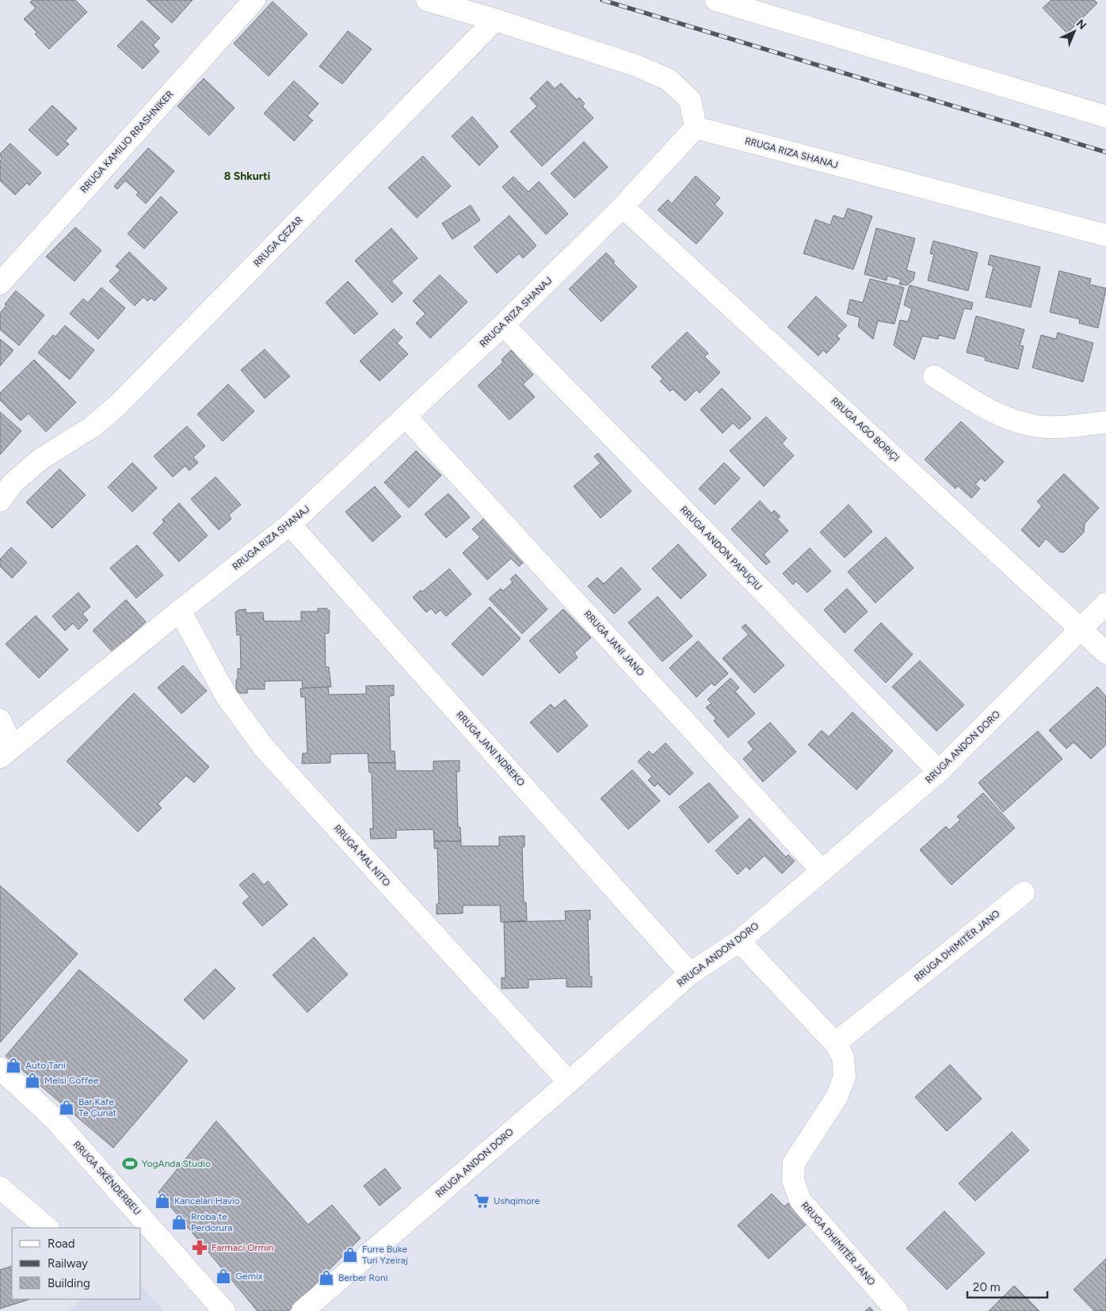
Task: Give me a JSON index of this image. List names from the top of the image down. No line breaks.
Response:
{"streets":{"street":["RRUGA KAMILIO RRASHNIKER","RRUGA RIZA SHANAJ","RRUGA ÇEZAR","RRUGA AGO BORIÇI","RRUGA ANDON PAPUÇIU","RRUGA JANI JANO","RRUGA ANDON DORO","RRUGA JANI NDREKO","RRUGA MAL NITO","RRUGA DHIMITËR JANO","RRUGA SKËNDERBEU"]},"crossings":[["RRUGA RIZA SHANAJ","RRUGA AGO BORIÇI"],["RRUGA RIZA SHANAJ","RRUGA ANDON PAPUÇIU"],["RRUGA RIZA SHANAJ","RRUGA JANI JANO"],["RRUGA RIZA SHANAJ","RRUGA JANI NDREKO"],["RRUGA RIZA SHANAJ","RRUGA MAL NITO"],["RRUGA AGO BORIÇI","RRUGA ANDON DORO"],["RRUGA ANDON PAPUÇIU","RRUGA ANDON DORO"],["RRUGA JANI JANO","RRUGA ANDON DORO"],["RRUGA ANDON DORO","RRUGA JANI NDREKO"],["RRUGA ANDON DORO","RRUGA MAL NITO"],["RRUGA ANDON DORO","RRUGA DHIMITËR JANO"]],"districts":["8 Shkurti"],"places":{"shop":["Auto Tani","Melsi Coffee","Bar Kafe Te Çunat","Kancelari Havio","Rroba te Perdorura","Furre Buke Turi Yzeiraj","Gemix","Berber Roni"],"sports":["YogAnda Studio"],"supermarket":["Ushqimore"],"pharmacy":["Farmaci Ormin"]},"legend":["Road","Railway","Building"],"scale_bar":"20 m","north":"top right"}
